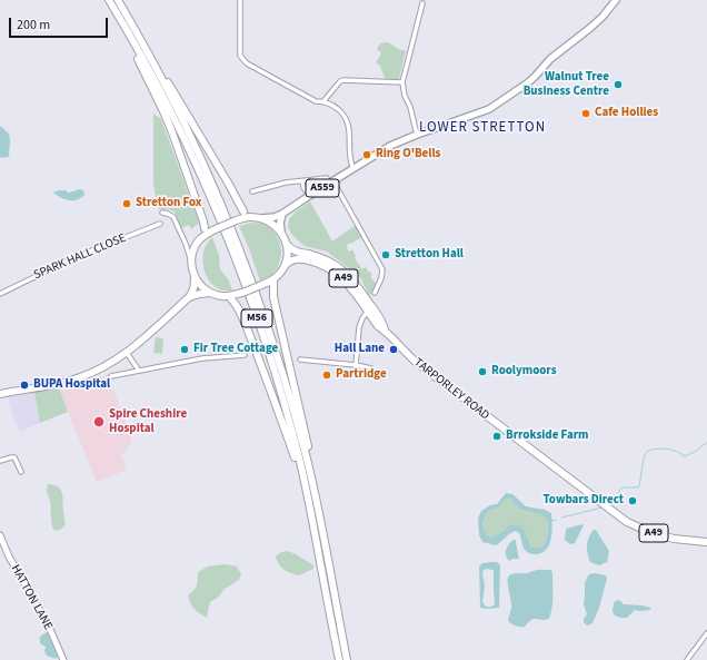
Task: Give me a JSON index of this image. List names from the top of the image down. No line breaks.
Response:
{"streets":{"highway":["A49","M56","TARPORLEY ROAD"],"main road":["A559","HATTON LANE"],"street":["SPARK HALL CLOSE"]},"crossings":[["A559","M56"],["A559","TARPORLEY ROAD"],["M56","TARPORLEY ROAD"]],"districts":["LOWER STRETTON"],"places":["Walnut Tree Business Centre","Cafe Hollies","Ring O'Bells","Stretton Fox","Stretton Hall","Fir Tree Cottage","Hall Lane","Roolymoors","Partridge","BUPA Hospital","Spire Cheshire Hospital","Brrokside Farm","Towbars Direct"],"scale_bar":"200 m"}
